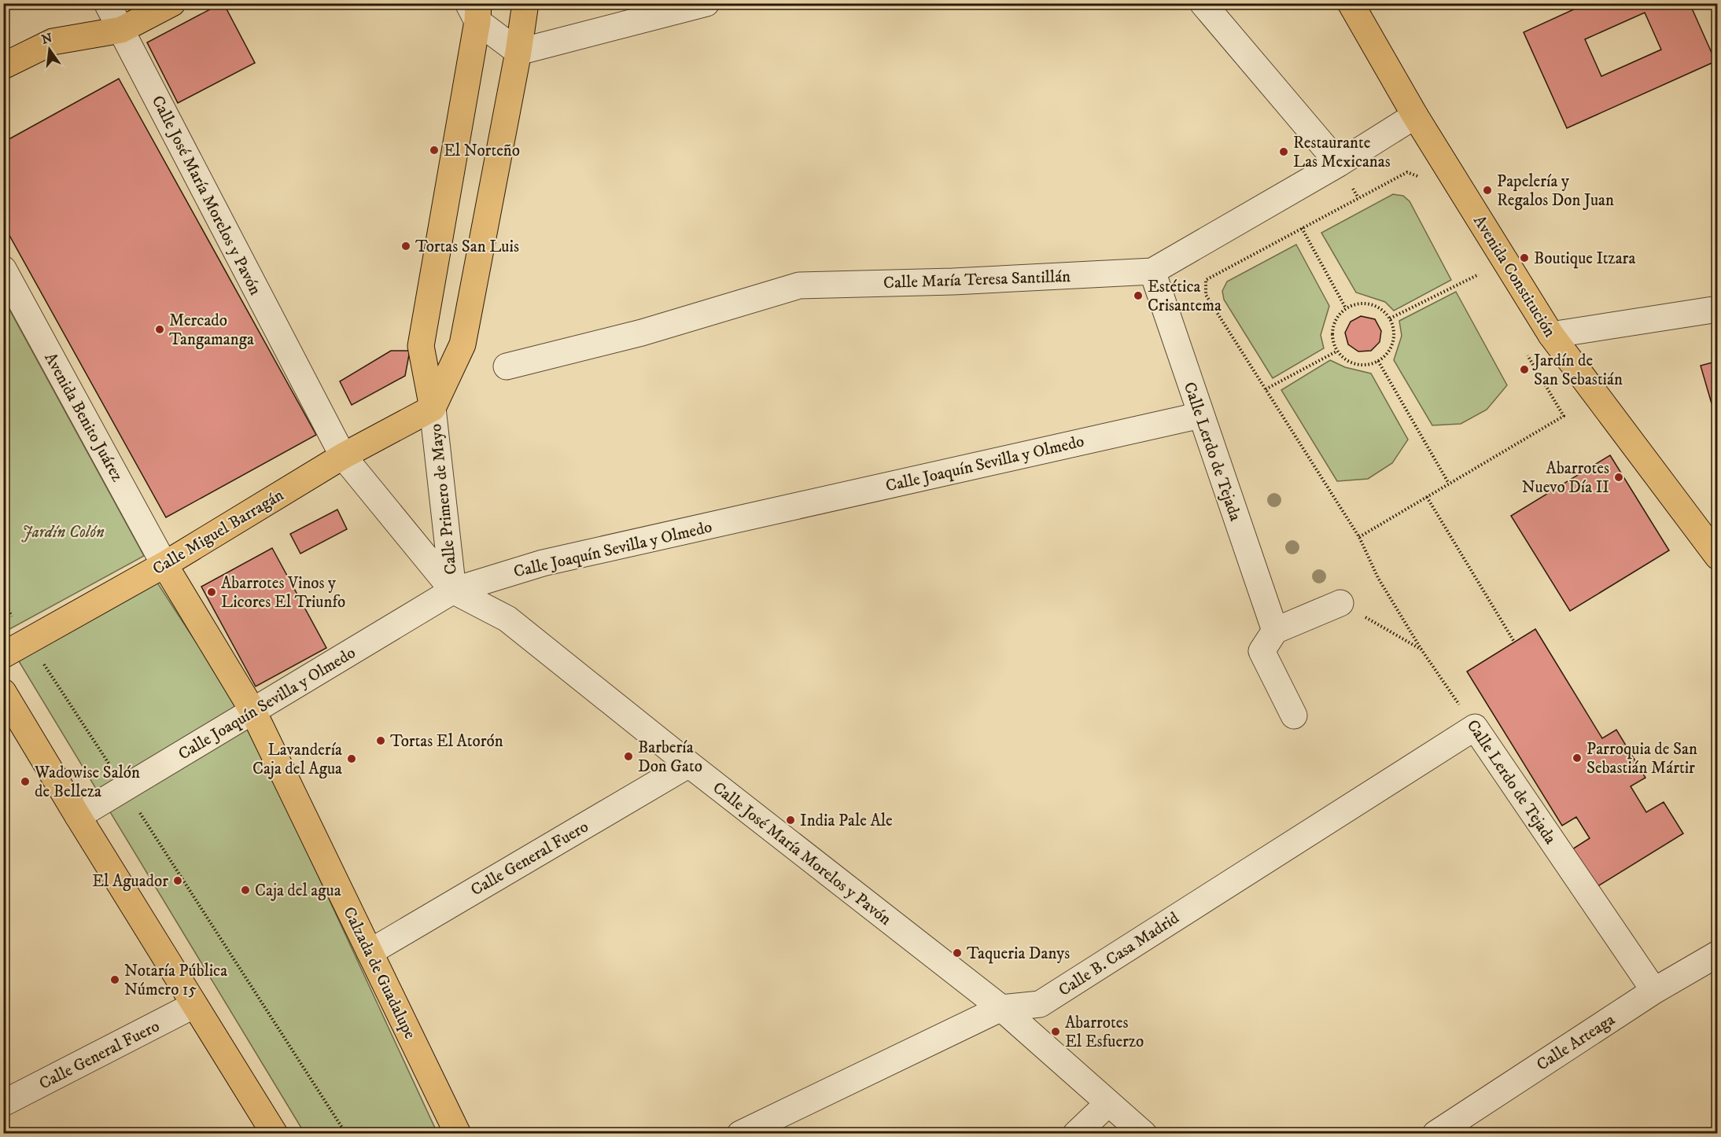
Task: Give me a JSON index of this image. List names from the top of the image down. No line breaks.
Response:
{"streets":{"main road":["Avenida Constitución","Calle Primero de Mayo","Calle Miguel Barragán","Calzada de Guadalupe"],"street":["Calle José María Morelos y Pavón","Calle María Teresa Santillán","Avenida Benito Juárez","Calle Lerdo de Tejada","Calle Joaquín Sevilla y Olmedo","Calle General Fuero","Calle B. Casa Madrid","Calle Arteaga"]},"crossings":[["Calle José María Morelos y Pavón","Calle Joaquín Sevilla y Olmedo"],["Calle José María Morelos y Pavón","Calle Primero de Mayo"],["Calle José María Morelos y Pavón","Calle Miguel Barragán"],["Calle José María Morelos y Pavón","Calle General Fuero"],["Calle José María Morelos y Pavón","Calle B. Casa Madrid"],["Avenida Constitución","Calle María Teresa Santillán"],["Calle María Teresa Santillán","Calle Lerdo de Tejada"],["Avenida Benito Juárez","Calle Miguel Barragán"],["Avenida Benito Juárez","Calzada de Guadalupe"],["Calle Lerdo de Tejada","Calle Joaquín Sevilla y Olmedo"],["Calle Lerdo de Tejada","Calle B. Casa Madrid"],["Calle Lerdo de Tejada","Calle Arteaga"],["Calle Joaquín Sevilla y Olmedo","Calle Primero de Mayo"],["Calle Joaquín Sevilla y Olmedo","Calzada de Guadalupe"],["Calle Primero de Mayo","Calle Miguel Barragán"],["Calle Miguel Barragán","Calzada de Guadalupe"],["Calle General Fuero","Calzada de Guadalupe"]],"parks":["Jardín Colón"],"places":["El Norteño","Restaurante Las Mexicanas","Papelería y Regalos Don Juan","Tortas San Luis","Boutique Itzara","Estética Crisantema","Mercado Tangamanga","Jardín de San Sebastián","Abarrotes Nuevo Día II","Abarrotes Vinos y Licores El Triunfo","Tortas El Atorón","Barbería Don Gato","Parroquia de San Sebastián Mártir","Lavandería Caja del Agua","Wadowise Salón de Belleza","India Pale Ale","El Aguador","Caja del agua","Taqueria Danys","Notaría Pública Número 15","Abarrotes El Esfuerzo"],"north":"top"}
